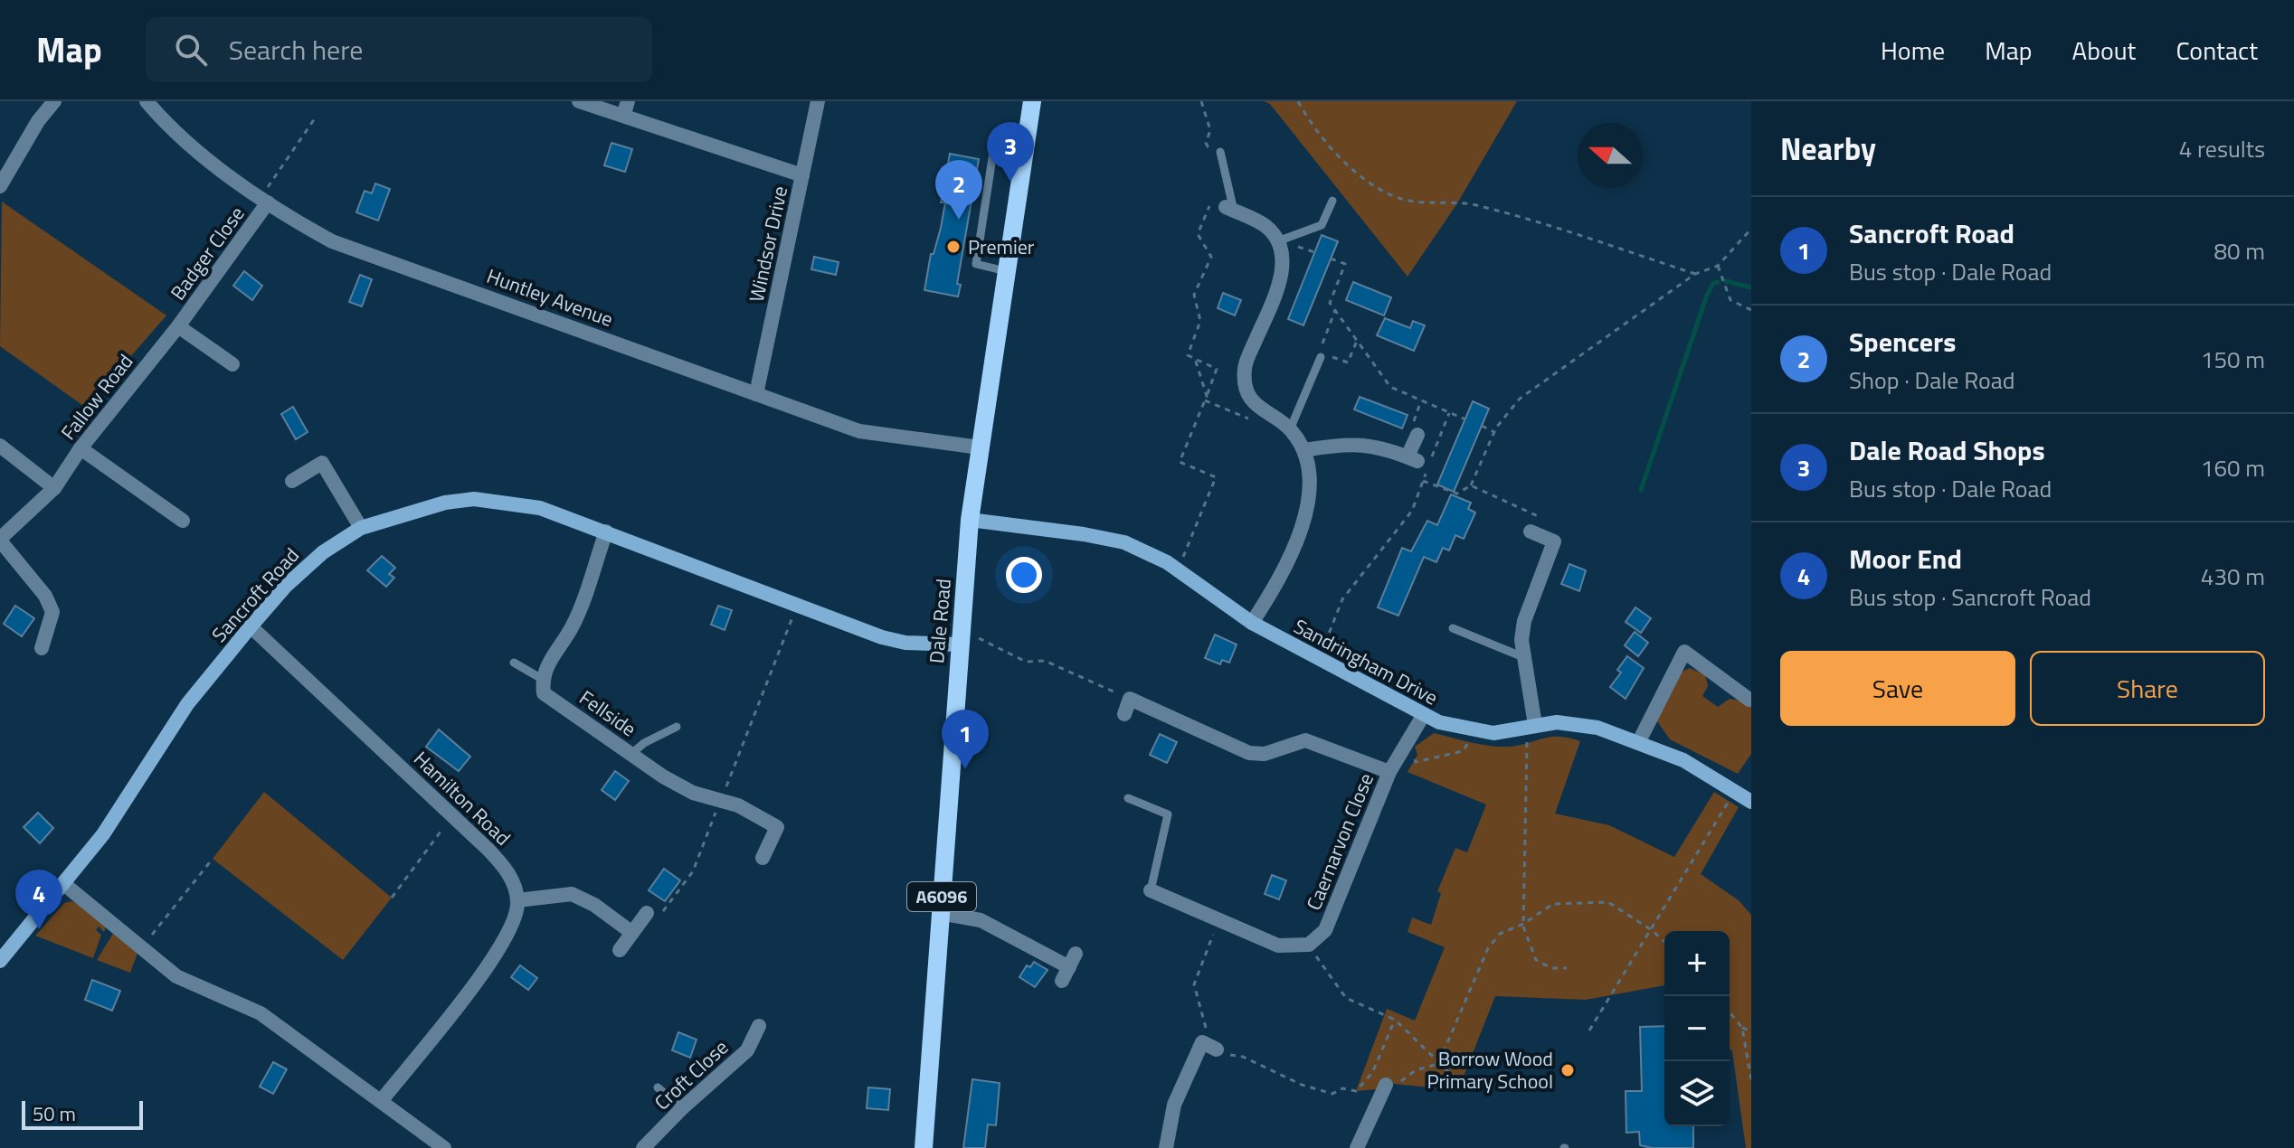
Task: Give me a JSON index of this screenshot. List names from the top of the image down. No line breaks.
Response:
{"streets":{"main road":["Dale Road","A6096"],"street":["Windsor Drive","Badger Close","Huntley Avenue","Fallow Road","Sancroft Road","Sandringham Drive","Fellside","Hamilton Road","Caernarvon Close","Croft Close"]},"crossings":[["Windsor Drive","Huntley Avenue"],["Badger Close","Huntley Avenue"],["Badger Close","Fallow Road"],["Huntley Avenue","Dale Road"],["Sancroft Road","Dale Road"],["Sancroft Road","Hamilton Road"],["Dale Road","Sandringham Drive"],["Sandringham Drive","Caernarvon Close"]],"places":["Premier","Borrow Wood Primary School"],"scale_bar":"50 m","north":"left","page":{"header":"Map","search":"Search here","nav":["Home","Map","About","Contact"],"heading":["Nearby","4 results"],"pins":["3","2","1","4"],"list":[{"mark":"1","name":"Sancroft Road","note":"Bus stop · Dale Road","value":"80 m"},{"mark":"2","name":"Spencers","note":"Shop · Dale Road","value":"150 m"},{"mark":"3","name":"Dale Road Shops","note":"Bus stop · Dale Road","value":"160 m"},{"mark":"4","name":"Moor End","note":"Bus stop · Sancroft Road","value":"430 m"}],"buttons":["Save","Share"],"map_buttons":["+","−"],"scale":"50 m"}}
